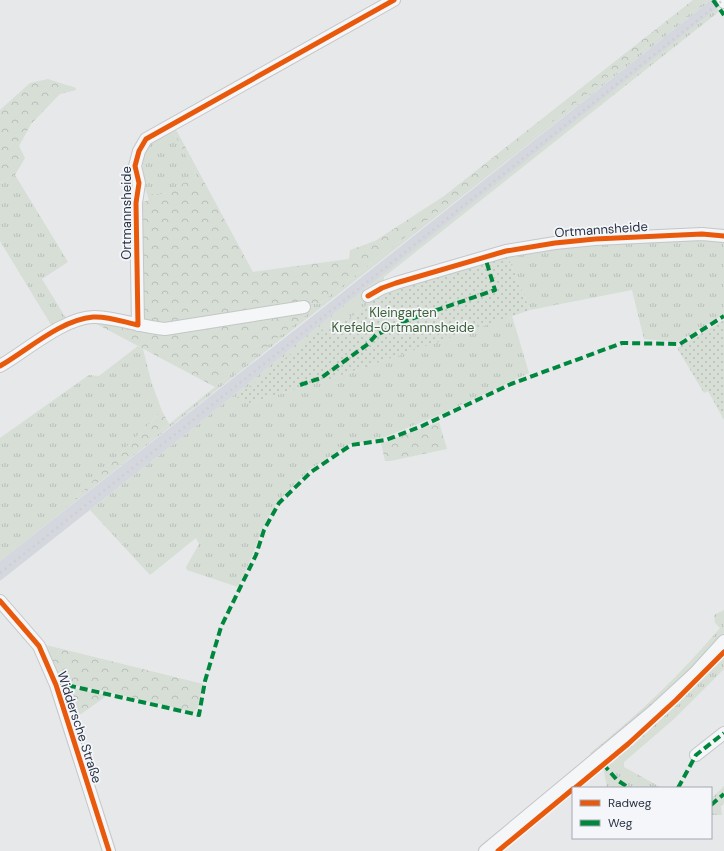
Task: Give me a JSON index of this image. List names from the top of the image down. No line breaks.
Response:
{"streets":{"street":["Ortmannsheide","Widdersche Straße"]},"parks":["Kleingarten Krefeld-Ortmannsheide"],"legend":["Radweg","Weg"]}
